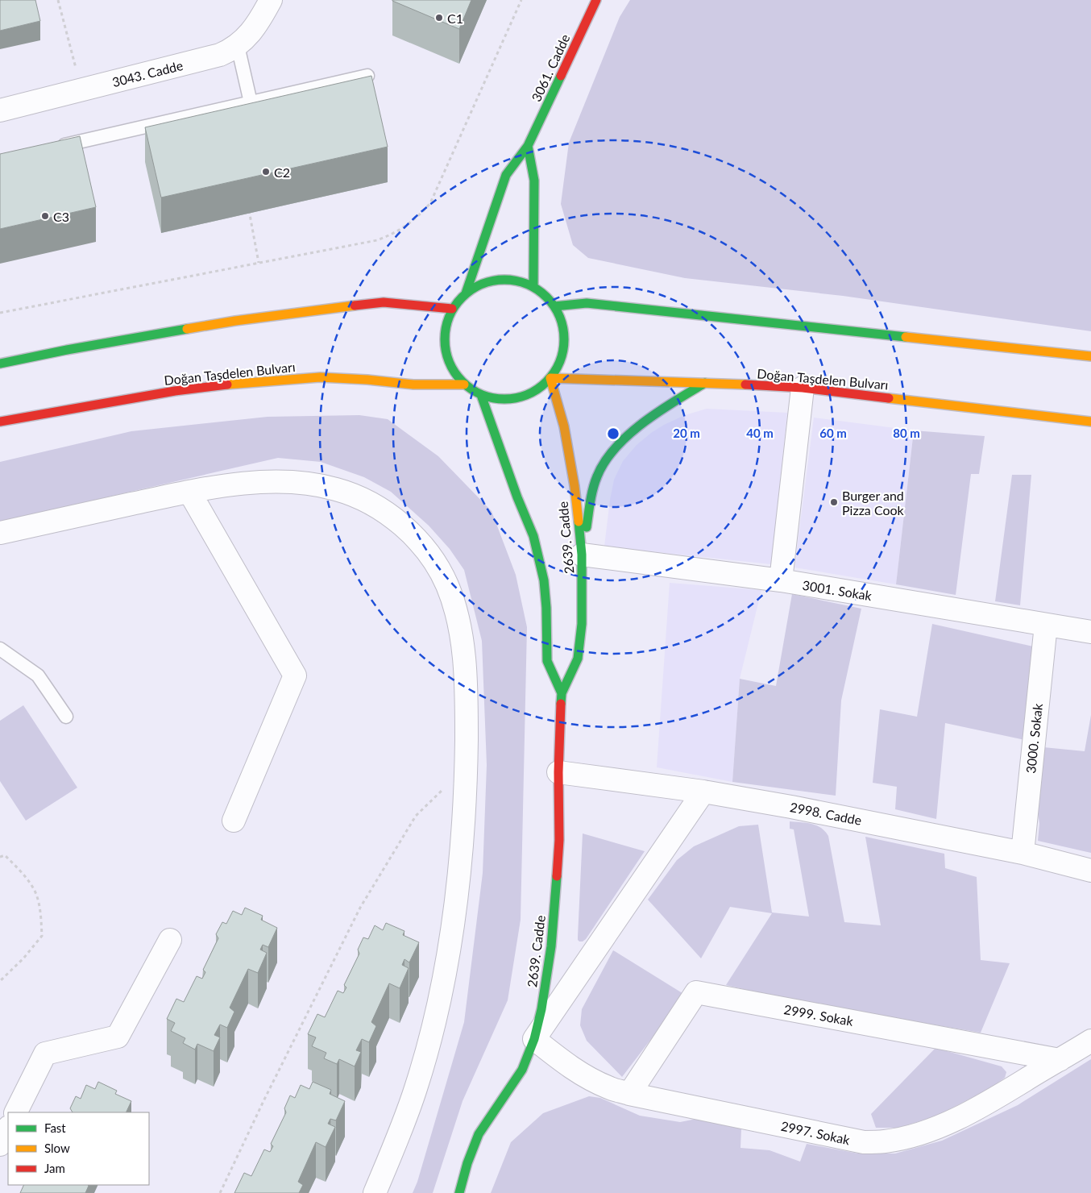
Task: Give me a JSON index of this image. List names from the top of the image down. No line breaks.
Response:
{"streets":{"main road":["3061. Cadde","Doğan Taşdelen Bulvarı","2639. Cadde"],"street":["3043. Cadde","3001. Sokak","3000. Sokak","2998. Cadde","2999. Sokak","2997. Sokak"]},"crossings":[["3061. Cadde","Doğan Taşdelen Bulvarı"],["3061. Cadde","2639. Cadde"],["Doğan Taşdelen Bulvarı","2639. Cadde"],["2639. Cadde","3001. Sokak"],["2639. Cadde","2998. Cadde"],["2639. Cadde","2997. Sokak"],["3001. Sokak","3000. Sokak"],["3000. Sokak","2998. Cadde"],["2999. Sokak","2997. Sokak"]],"places":["C1","C2","C3","Burger and Pizza Cook"],"legend":["Fast","Slow","Jam"],"rings":["20 m","40 m","60 m","80 m"]}
